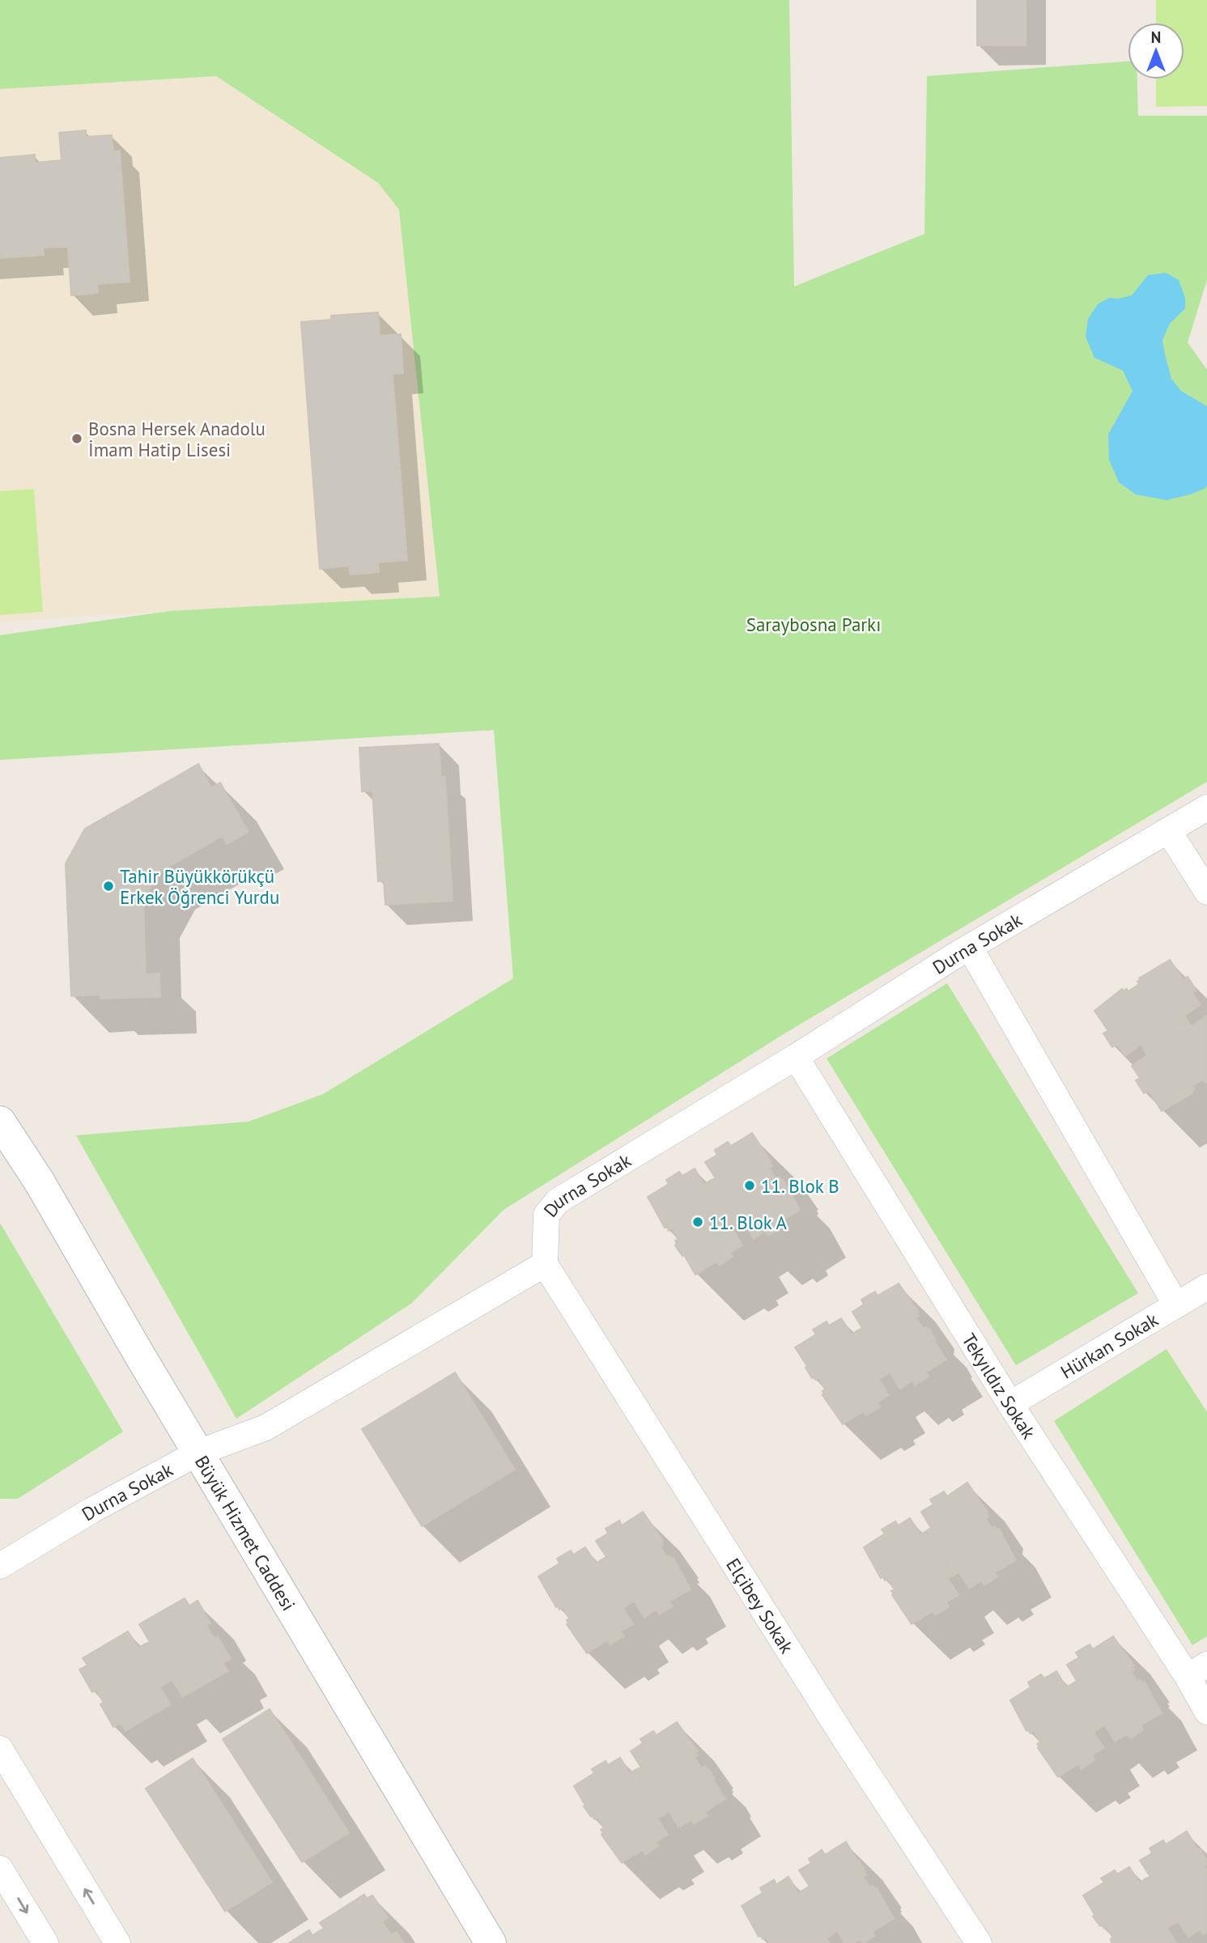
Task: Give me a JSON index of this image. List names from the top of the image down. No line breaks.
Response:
{"streets":{"street":["Durna Sokak","Hürkan Sokak","Tekyıldız Sokak","Büyük Hizmet Caddesi","Elçibey Sokak"]},"crossings":[["Durna Sokak","Tekyıldız Sokak"],["Durna Sokak","Büyük Hizmet Caddesi"],["Durna Sokak","Elçibey Sokak"],["Hürkan Sokak","Tekyıldız Sokak"]],"parks":["Saraybosna Parkı"],"places":["Bosna Hersek Anadolu İmam Hatip Lisesi","Tahir Büyükkörükçü Erkek Öğrenci Yurdu","11. Blok B","11. Blok A"],"north":"top"}
